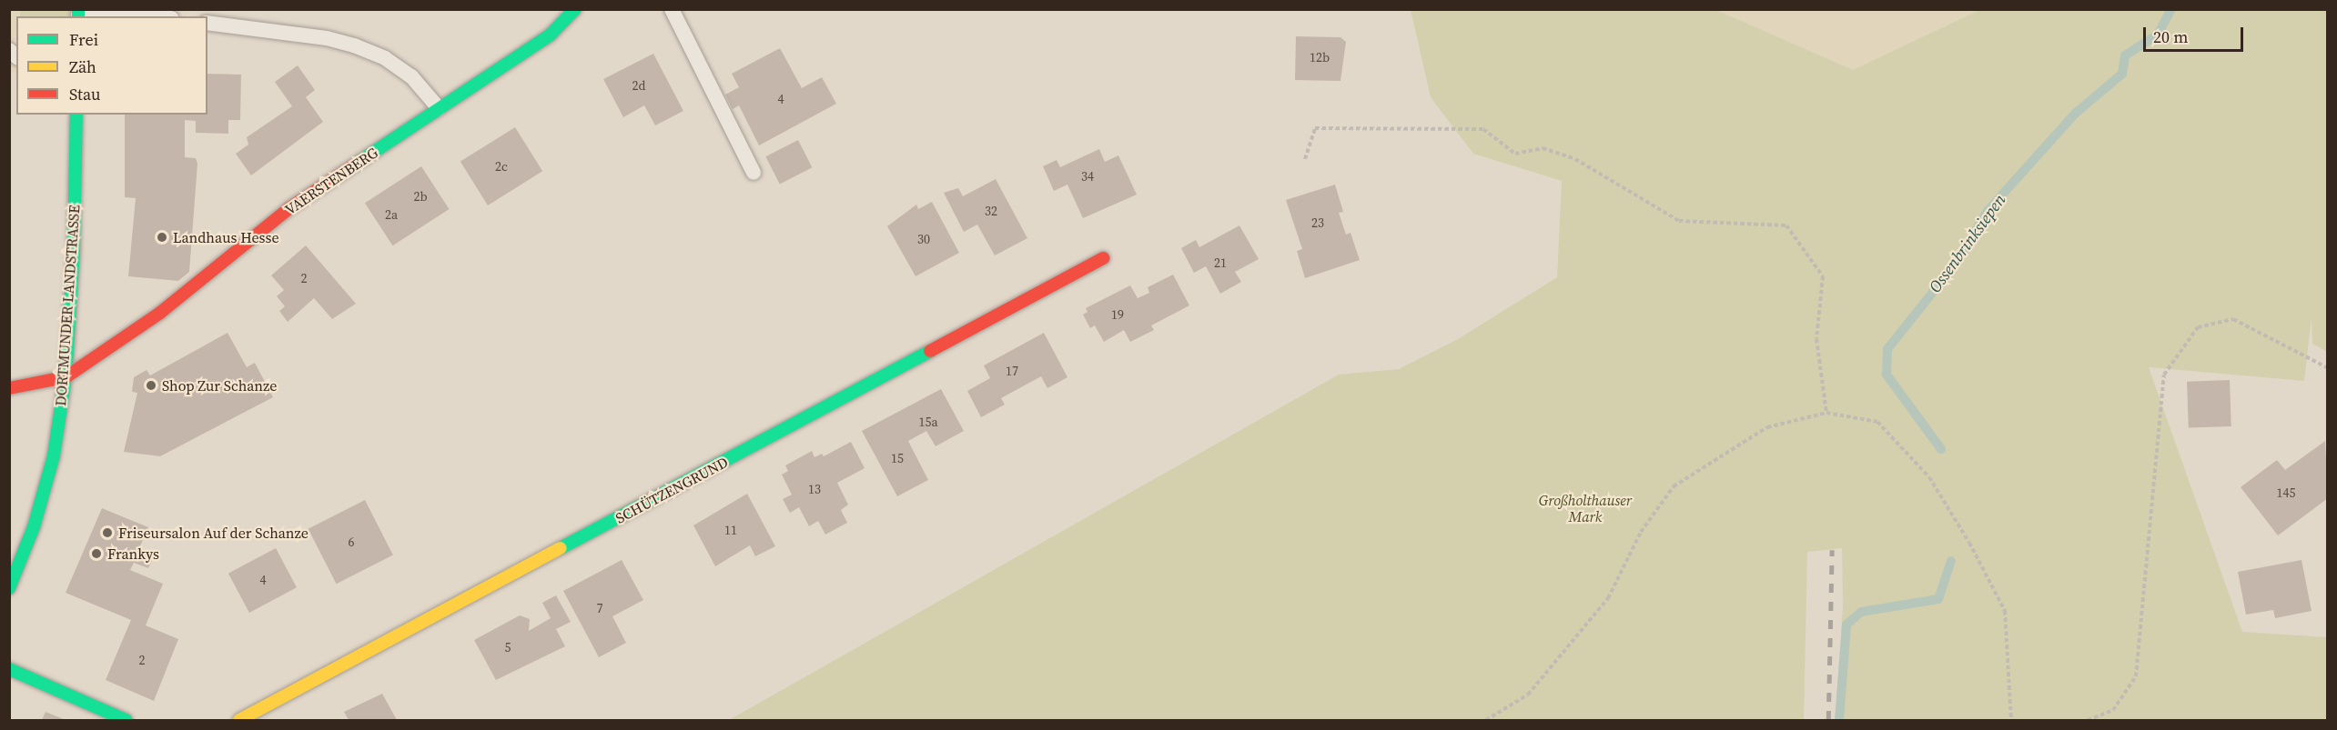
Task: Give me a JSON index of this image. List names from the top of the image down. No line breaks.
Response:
{"streets":{"street":["VAERSTENBERG","DORTMUNDER LANDSTRASSE","SCHÜTZENGRUND"]},"crossings":[["VAERSTENBERG","DORTMUNDER LANDSTRASSE"]],"water":["Ossenbrinksiepen"],"parks":["Großholthauser Mark"],"places":["Landhaus Hesse","Shop Zur Schanze","Friseursalon Auf der Schanze","Frankys"],"house_numbers":["12b","2d","4","2c","34","2b","32","2a","23","30","21","2","19","17","15a","15","13","145","11","6","4","7","5","2"],"legend":["Frei","Zäh","Stau"],"scale_bar":"20 m"}
